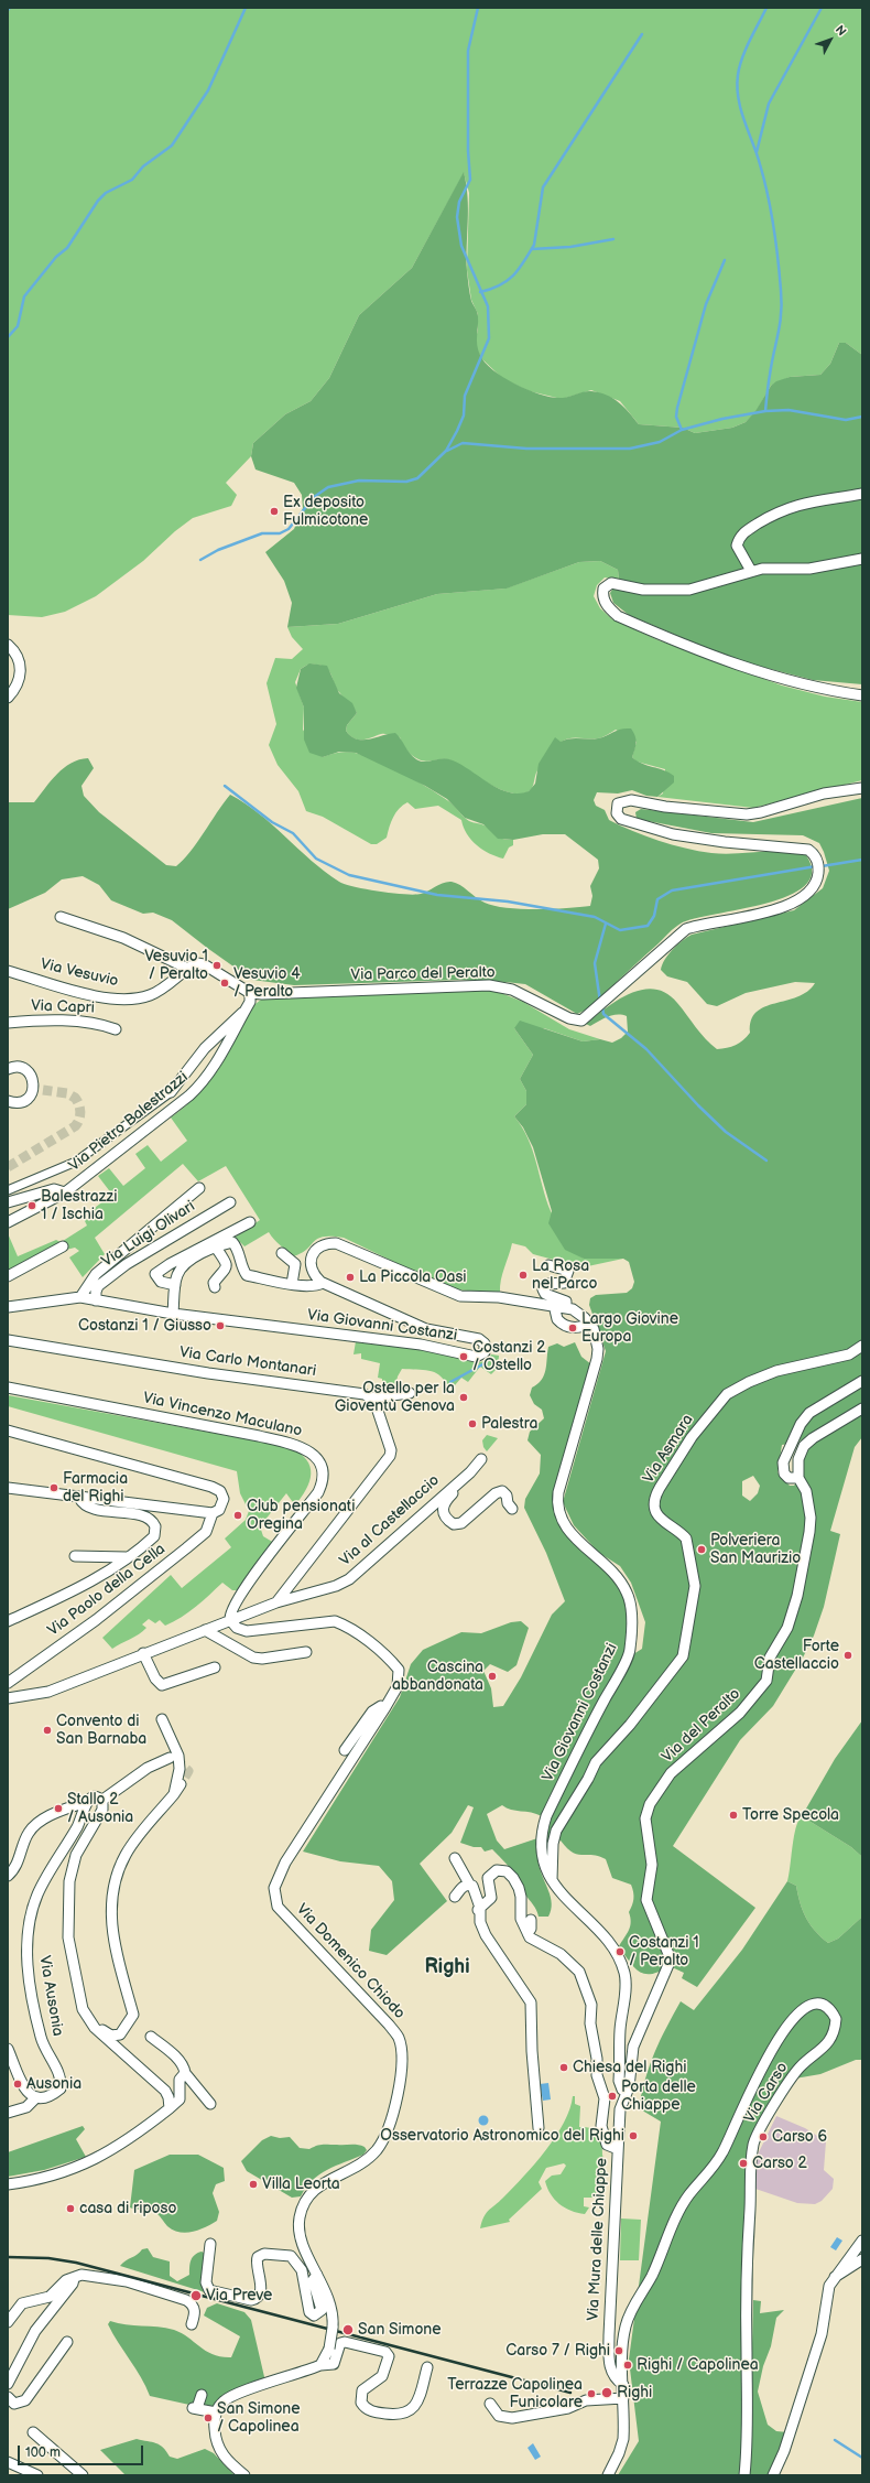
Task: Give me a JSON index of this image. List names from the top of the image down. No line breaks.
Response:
{"streets":{"street":["Via Vesuvio","Via Parco del Peralto","Via Capri","Via Pietro Balestrazzi","Via Luigi Olivari","Via Giovanni Costanzi","Via Carlo Montanari","Via Vincenzo Maculano","Via Asmara","Via al Castellaccio","Via Paolo della Cella","Via del Peralto","Via Domenico Chiodo","Via Ausonia","Via Carso","Via Mura delle Chiappe"]},"crossings":[["Via Parco del Peralto","Via Pietro Balestrazzi"],["Via Luigi Olivari","Via Giovanni Costanzi"],["Via Giovanni Costanzi","Via Asmara"],["Via Giovanni Costanzi","Via del Peralto"],["Via Giovanni Costanzi","Via Mura delle Chiappe"],["Via Vincenzo Maculano","Via Domenico Chiodo"],["Via del Peralto","Via Mura delle Chiappe"],["Via Carso","Via Mura delle Chiappe"]],"districts":["Righi"],"places":["Ex deposito Fulmicotone","Vesuvio 1 / Peralto","Vesuvio 4 / Peralto","Balestrazzi 1 / Ischia","La Rosa nel Parco","La Piccola Oasi","Costanzi 1 / Giusso","Largo Giovine Europa","Costanzi 2 / Ostello","Ostello per la Gioventù Genova","Palestra","Farmacia del Righi","Club pensionati Oregina","Polveriera San Maurizio","Forte Castellaccio","Cascina abbandonata","Convento di San Barnaba","Stallo 2 / Ausonia","Torre Specola","Costanzi 1 / Peralto","Chiesa del Righi","Ausonia","Porta delle Chiappe","Osservatorio Astronomico del Righi","Carso 6","Carso 2","Villa Leorta","casa di riposo","Via Preve","San Simone","Carso 7 / Righi","Righi / Capolinea","Righi","Terrazze Capolinea Funicolare","San Simone / Capolinea"],"scale_bar":"100 m","north":"top right"}
